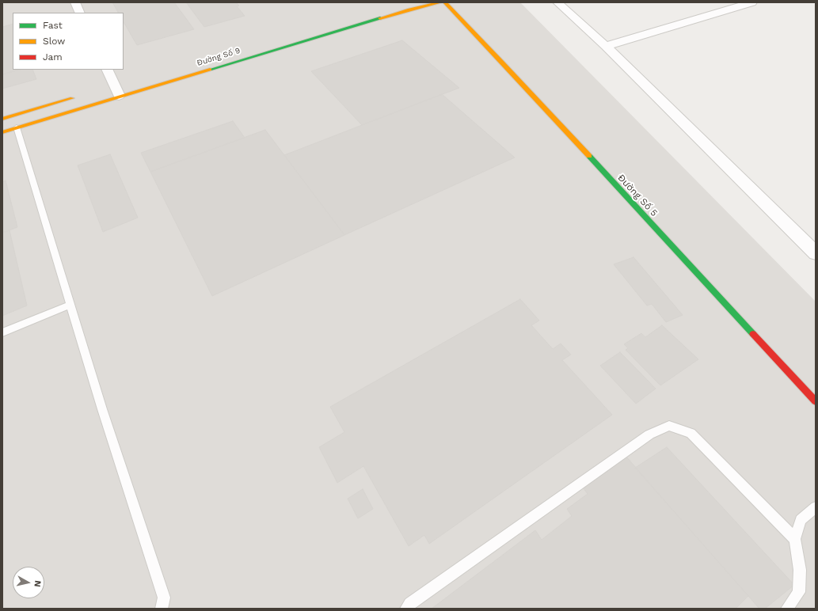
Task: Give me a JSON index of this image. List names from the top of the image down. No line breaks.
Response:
{"streets":{"street":["Đường Số 9","Đường Số 5"]},"legend":["Fast","Slow","Jam"],"north":"right"}
